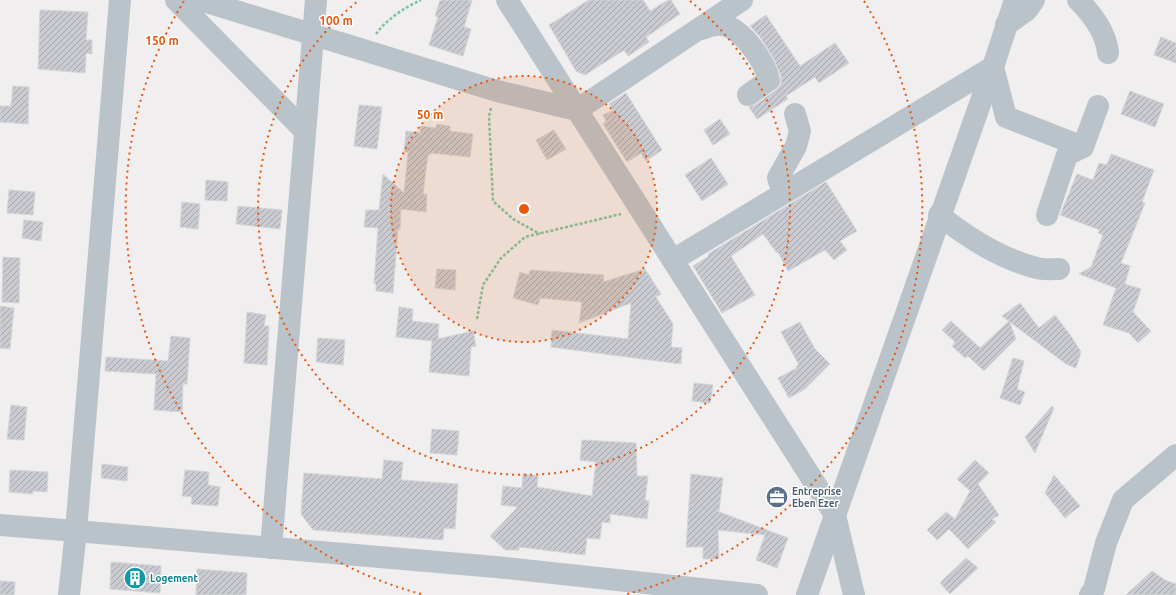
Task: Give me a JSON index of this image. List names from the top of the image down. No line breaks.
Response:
{"places":{"office":["Entreprise Eben Ezer"],"building":["Logement"]},"rings":["100 m","150 m","50 m"]}
